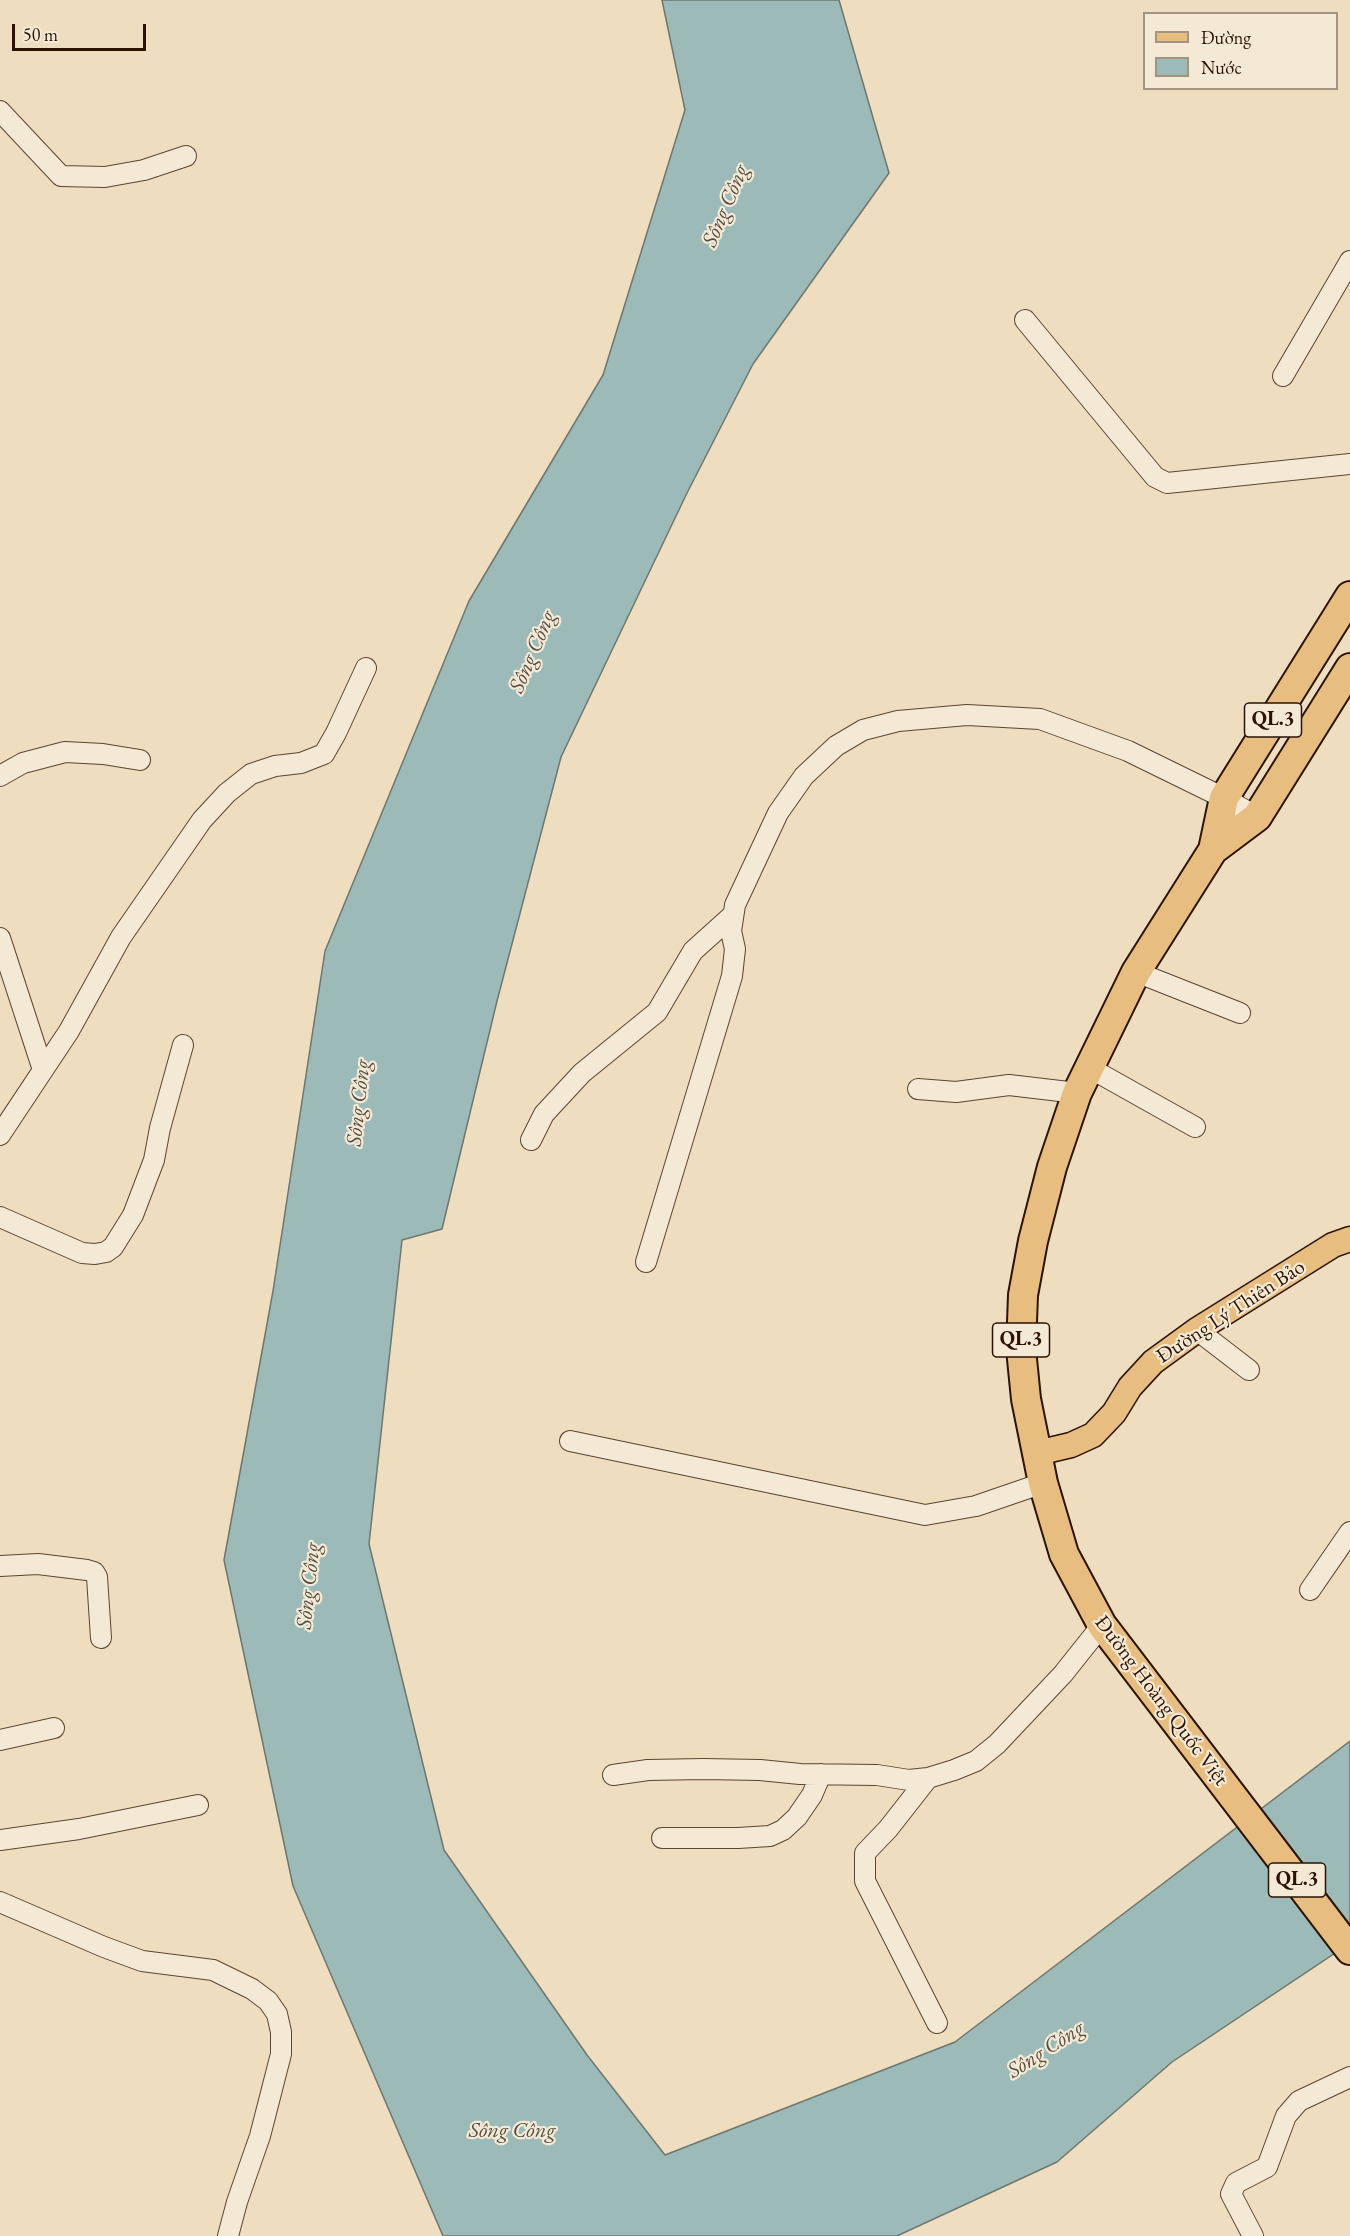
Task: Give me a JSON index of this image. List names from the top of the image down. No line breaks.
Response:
{"streets":{"highway":["QL.3","Đường Hoàng Quốc Việt"],"main road":["Đường Lý Thiên Bảo"]},"crossings":[["Đường Lý Thiên Bảo","Đường Hoàng Quốc Việt"]],"water":["Sông Công"],"legend":["Đường","Nước"],"scale_bar":"50 m"}
